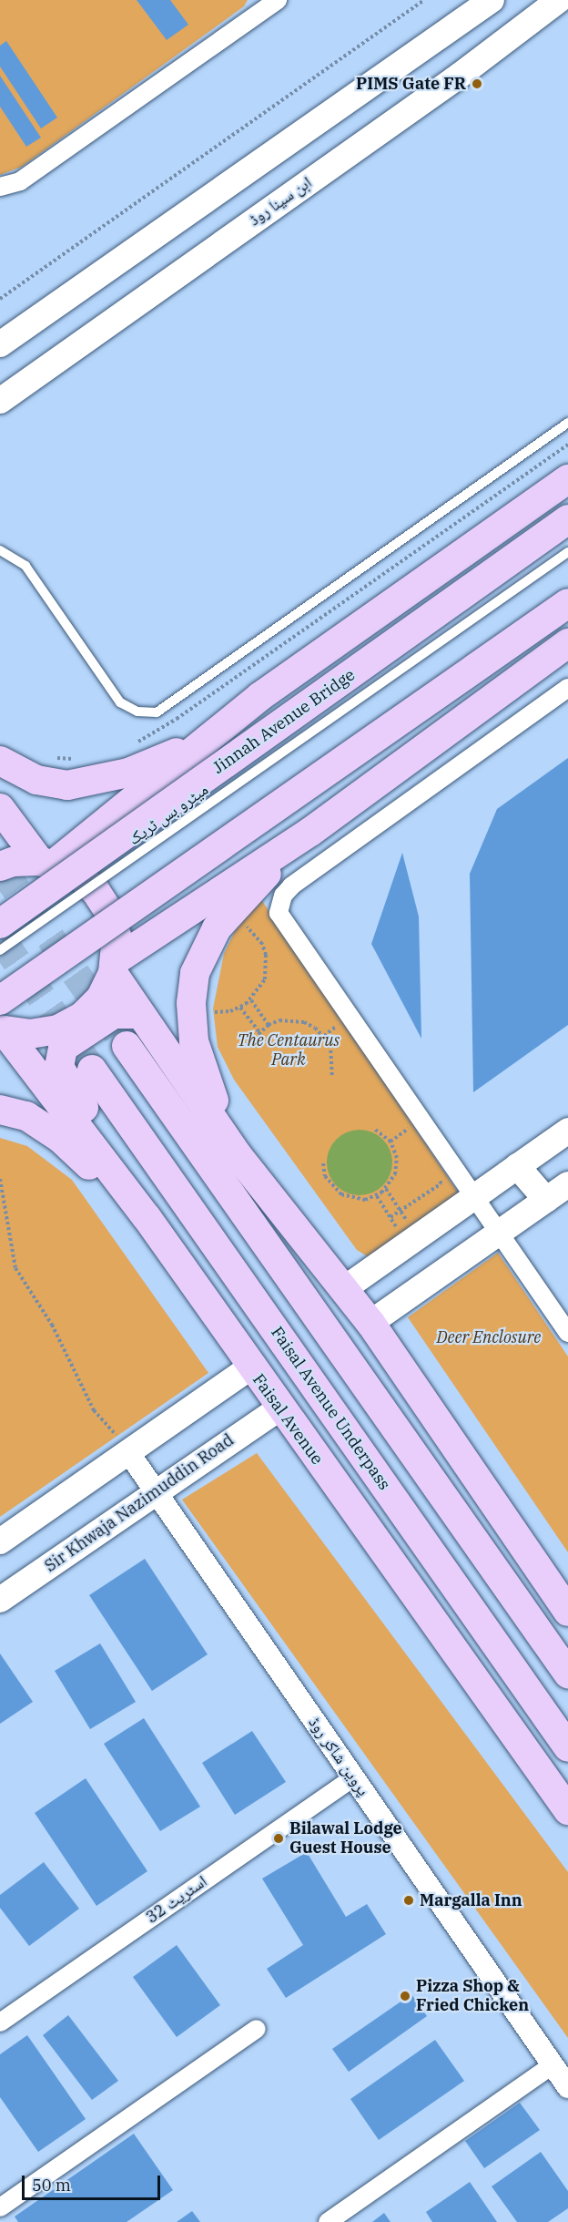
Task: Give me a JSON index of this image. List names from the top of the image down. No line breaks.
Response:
{"streets":{"main road":["ابن سینا روڈ","Jinnah Avenue Bridge","Faisal Avenue Underpass","Faisal Avenue","Sir Khwaja Nazimuddin Road"],"street":["پروین شاکر روڈ","اسٹریٹ 32"],"lane":["میٹرو بس ٹریک"]},"crossings":[["Faisal Avenue","Sir Khwaja Nazimuddin Road"],["Sir Khwaja Nazimuddin Road","پروین شاکر روڈ"],["پروین شاکر روڈ","اسٹریٹ 32"]],"parks":["The Centaurus Park","Deer Enclosure"],"places":["PIMS Gate FR","Bilawal Lodge Guest House","Margalla Inn","Pizza Shop & Fried Chicken"],"scale_bar":"50 m"}
